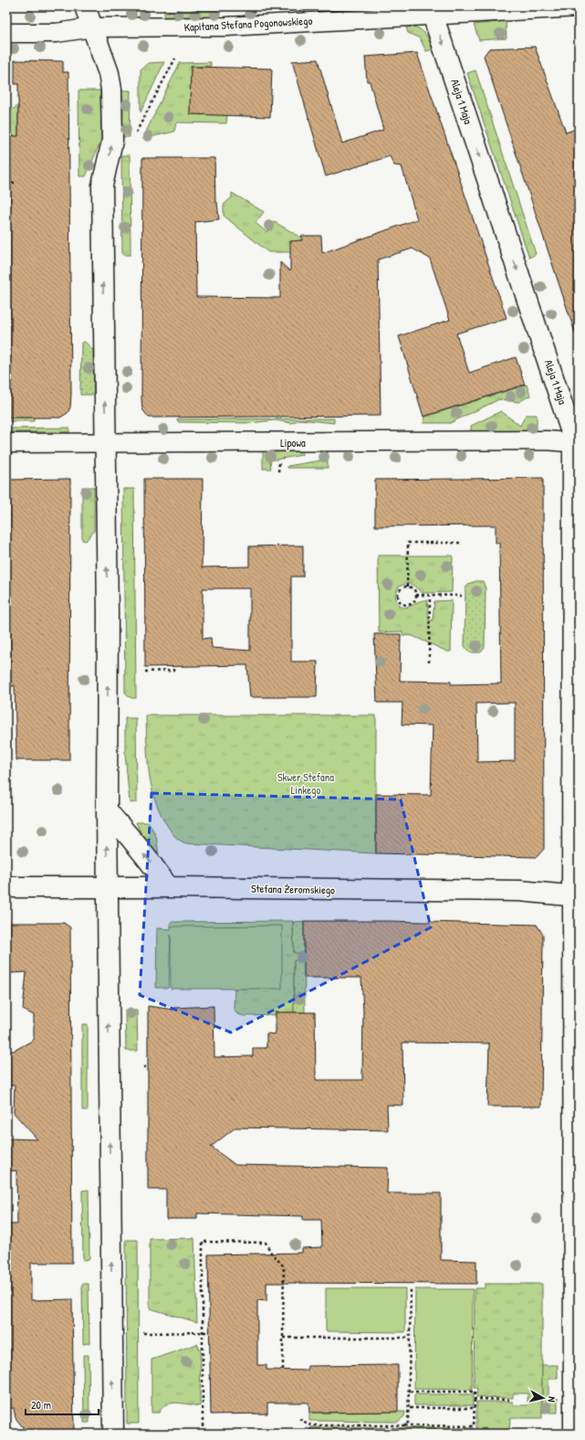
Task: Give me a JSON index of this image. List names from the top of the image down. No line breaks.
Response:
{"streets":{"street":["Kapitana Stefana Pogonowskiego","Aleja 1 Maja","Lipowa","Stefana Żeromskiego"]},"crossings":[["Kapitana Stefana Pogonowskiego","Aleja 1 Maja"],["Aleja 1 Maja","Lipowa"],["Aleja 1 Maja","Stefana Żeromskiego"]],"parks":["Skwer Stefana Linkego"],"scale_bar":"20 m","north":"right"}
